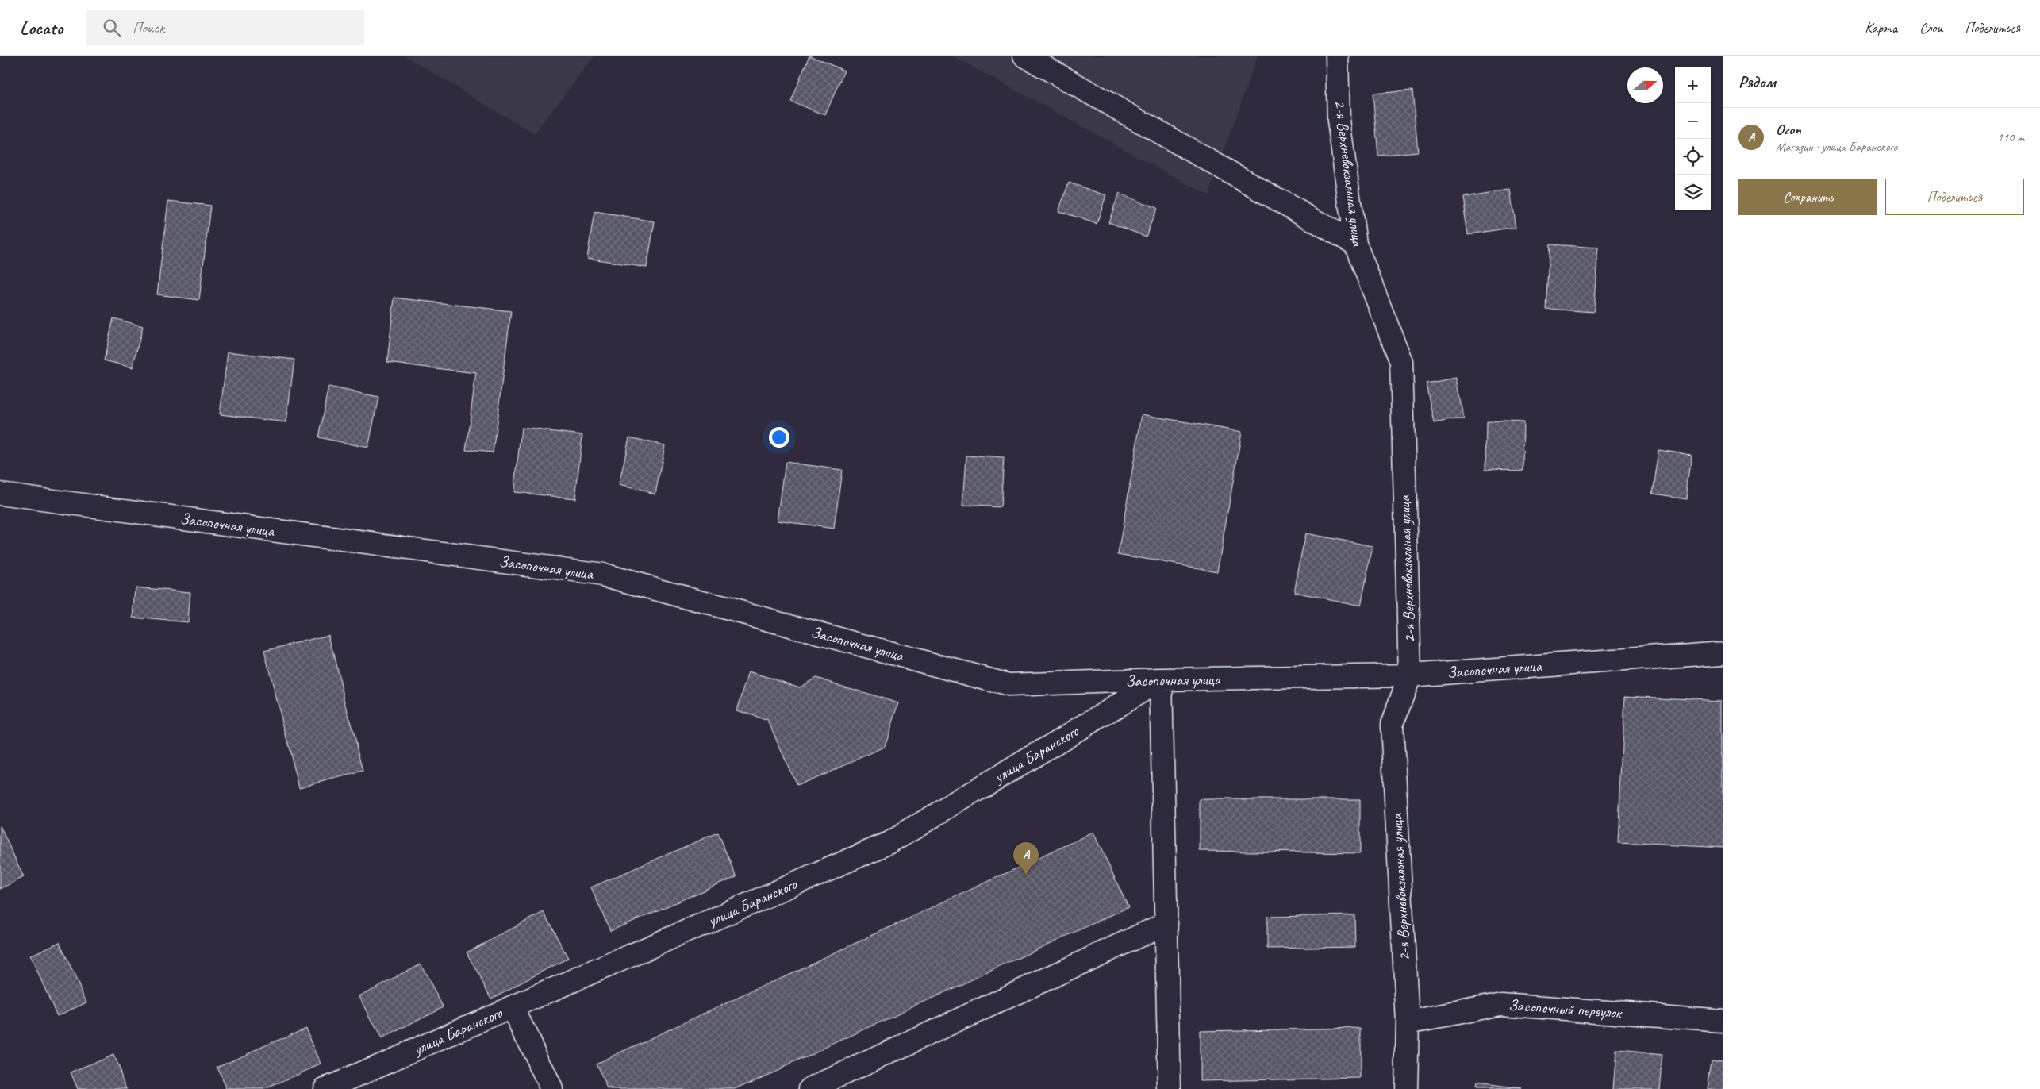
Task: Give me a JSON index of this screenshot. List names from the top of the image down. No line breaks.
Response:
{"streets":{"street":["2-я Верхневокзальная улица","Засопочная улица","улица Баранского","Засопочный переулок"]},"crossings":[["2-я Верхневокзальная улица","Засопочная улица"],["2-я Верхневокзальная улица","Засопочный переулок"],["Засопочная улица","улица Баранского"]],"north":"right","page":{"header":"Locato","search":"Поиск","nav":["Карта","Слои","Поделиться"],"heading":"Рядом","map_buttons":["+","−"],"list":[{"mark":"A","name":"Ozon","note":"Магазин · улица Баранского","value":"110 m"}],"buttons":["Сохранить","Поделиться"],"pins":"A"}}
